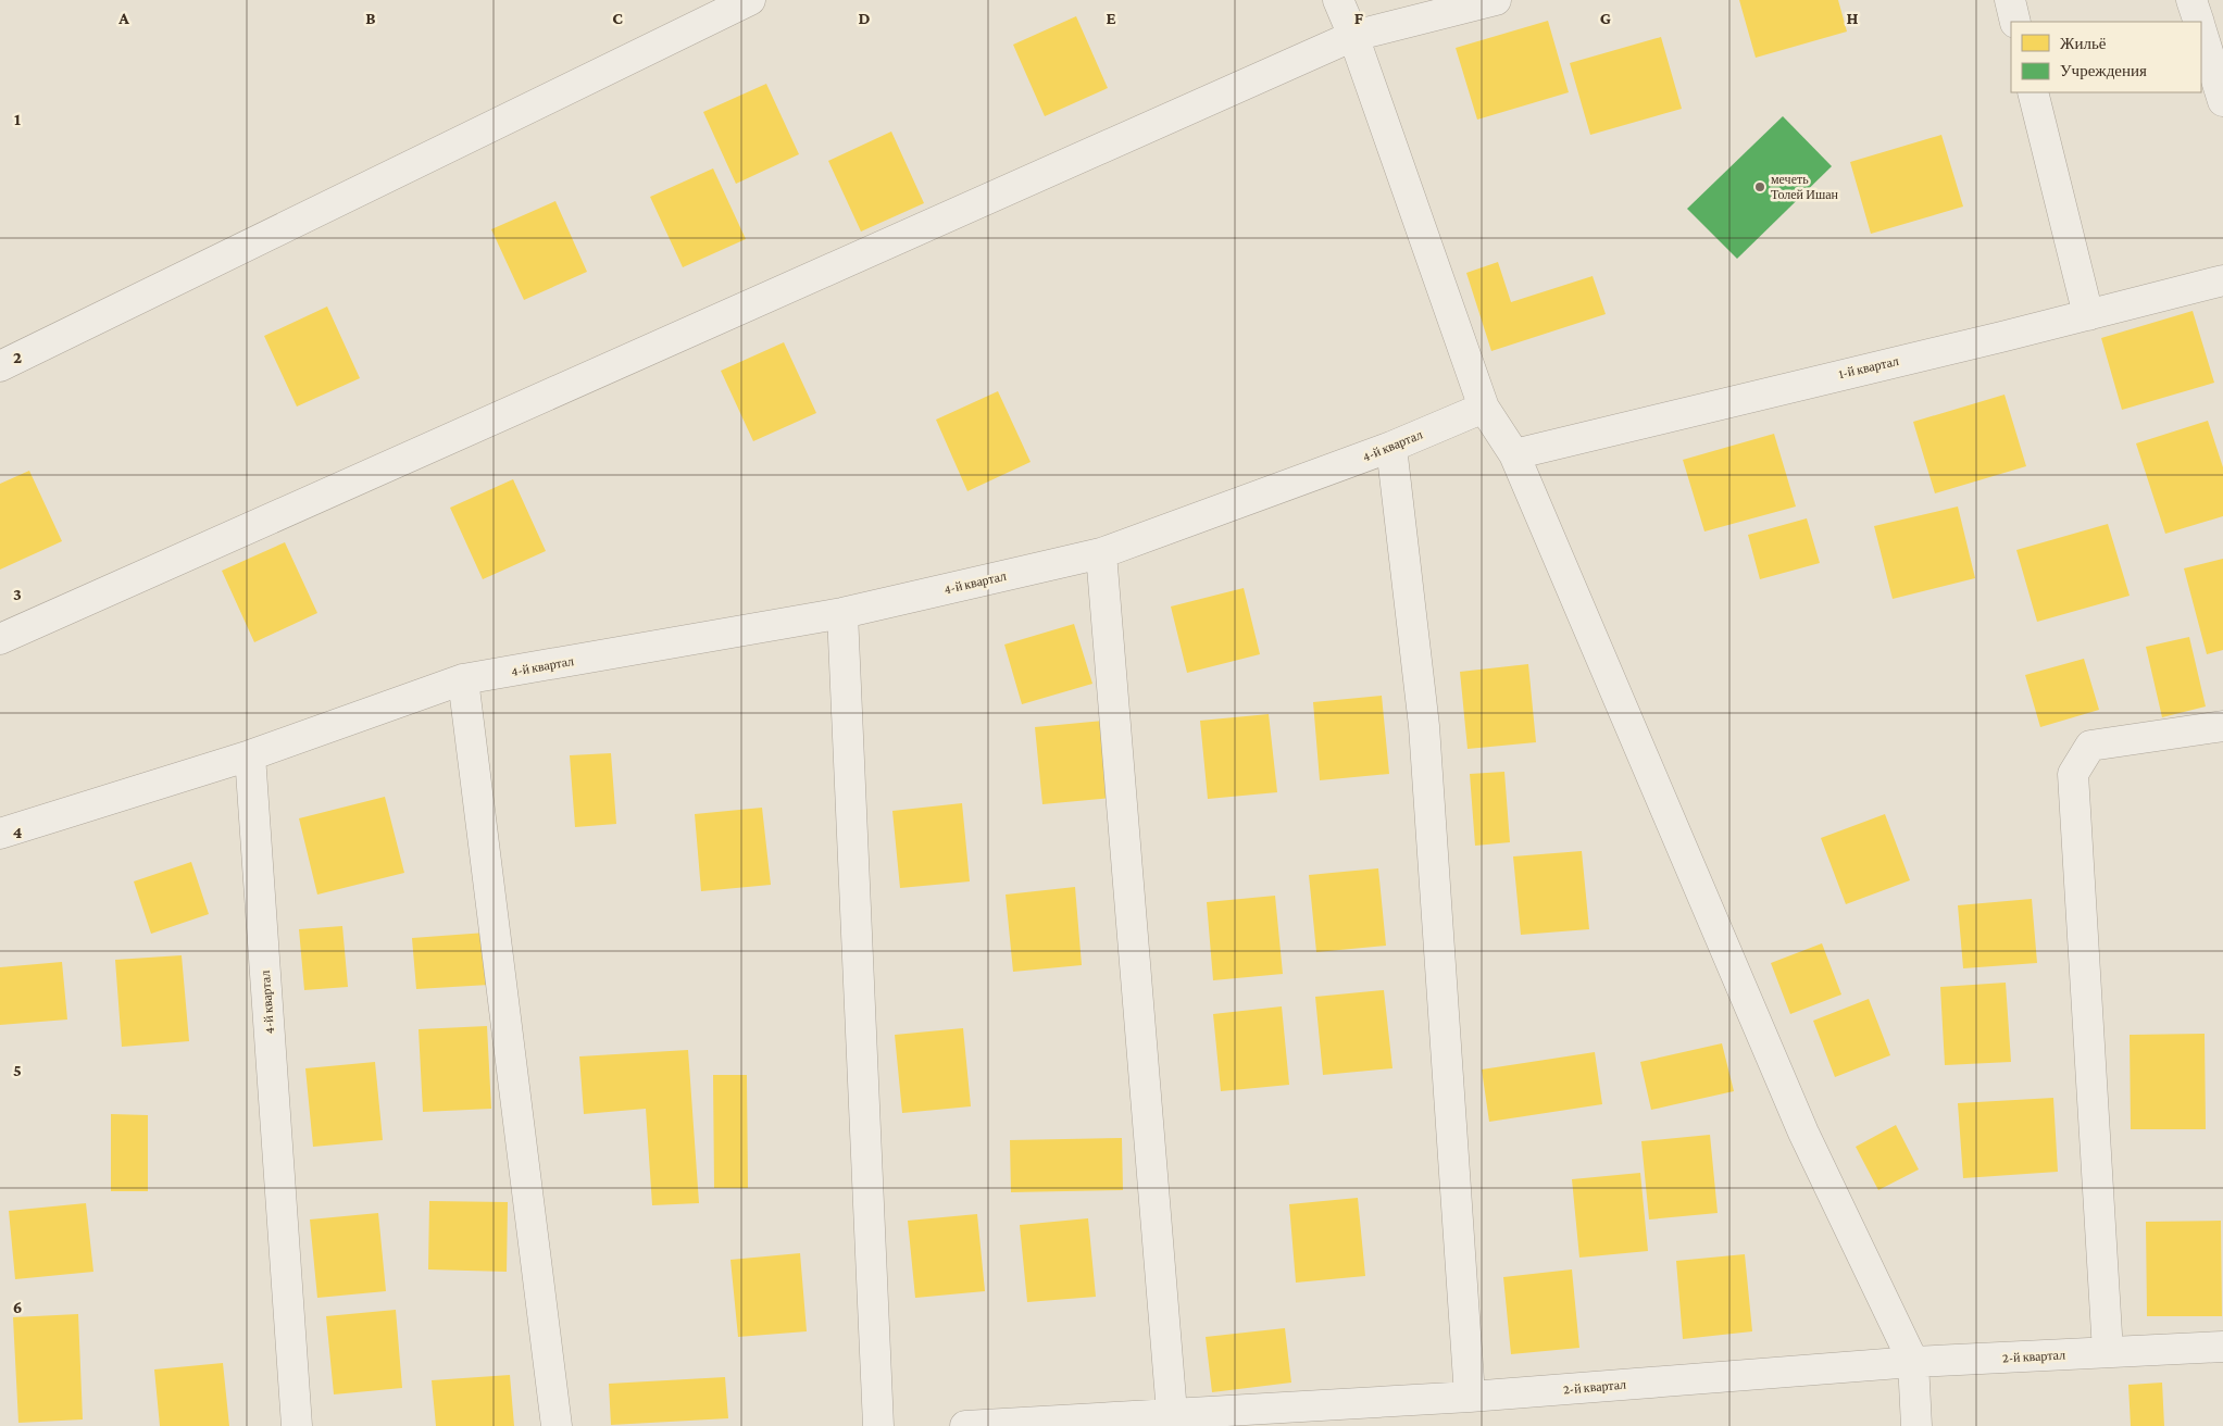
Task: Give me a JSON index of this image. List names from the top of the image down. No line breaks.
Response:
{"streets":{"street":["1-й квартал","4-й квартал","2-й квартал"]},"places":["мечеть Толей Ишан"],"legend":["Жильё","Учреждения"],"grid":{"columns":["A","B","C","D","E","F","G","H"],"rows":["1","2","3","4","5","6"]}}
